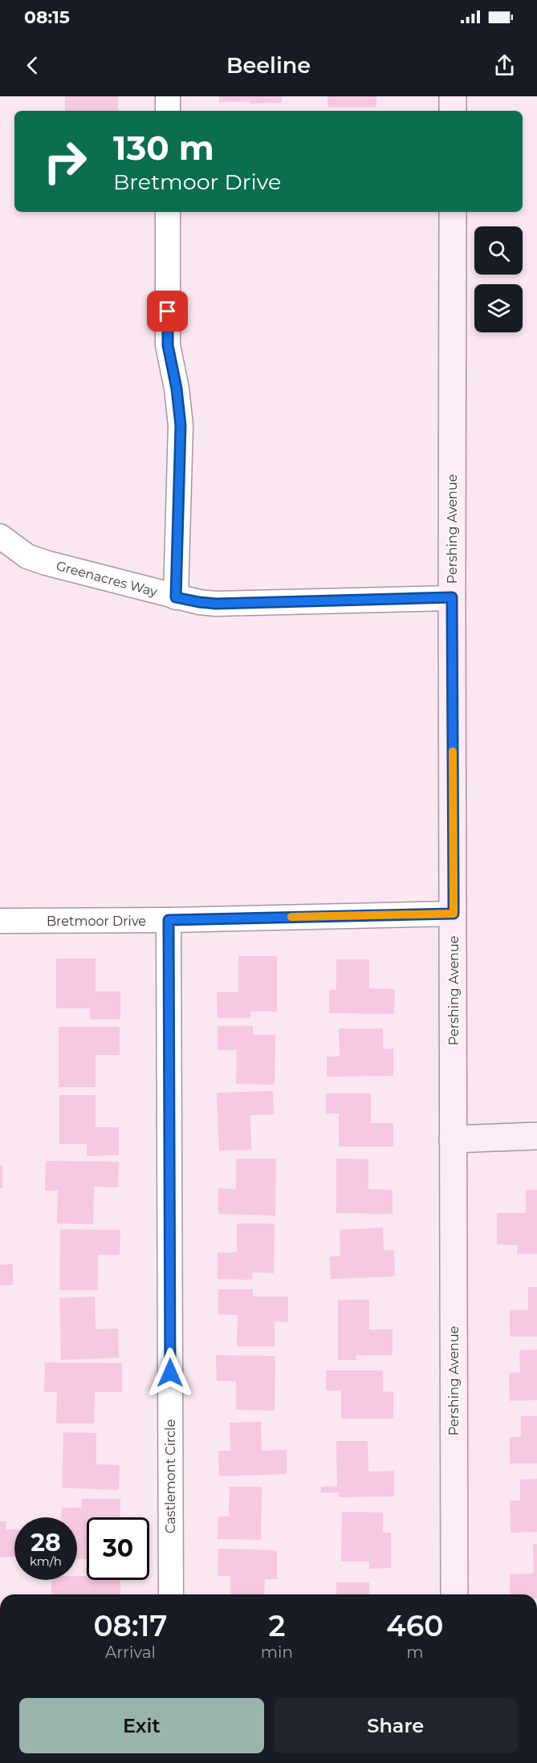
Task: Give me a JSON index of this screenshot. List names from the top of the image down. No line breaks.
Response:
{"streets":{"street":["Pershing Avenue","Greenacres Way","Bretmoor Drive","Castlemont Circle"]},"crossings":[["Pershing Avenue","Greenacres Way"],["Pershing Avenue","Bretmoor Drive"],["Bretmoor Drive","Castlemont Circle"]],"page":{"status":"08:15","header":"Beeline","turn":["130 m","Bretmoor Drive"],"speed":"28 km/h","limit":"30","eta":["08:17","Arrival","2","min","460","m"],"buttons":["Exit","Share"]}}
